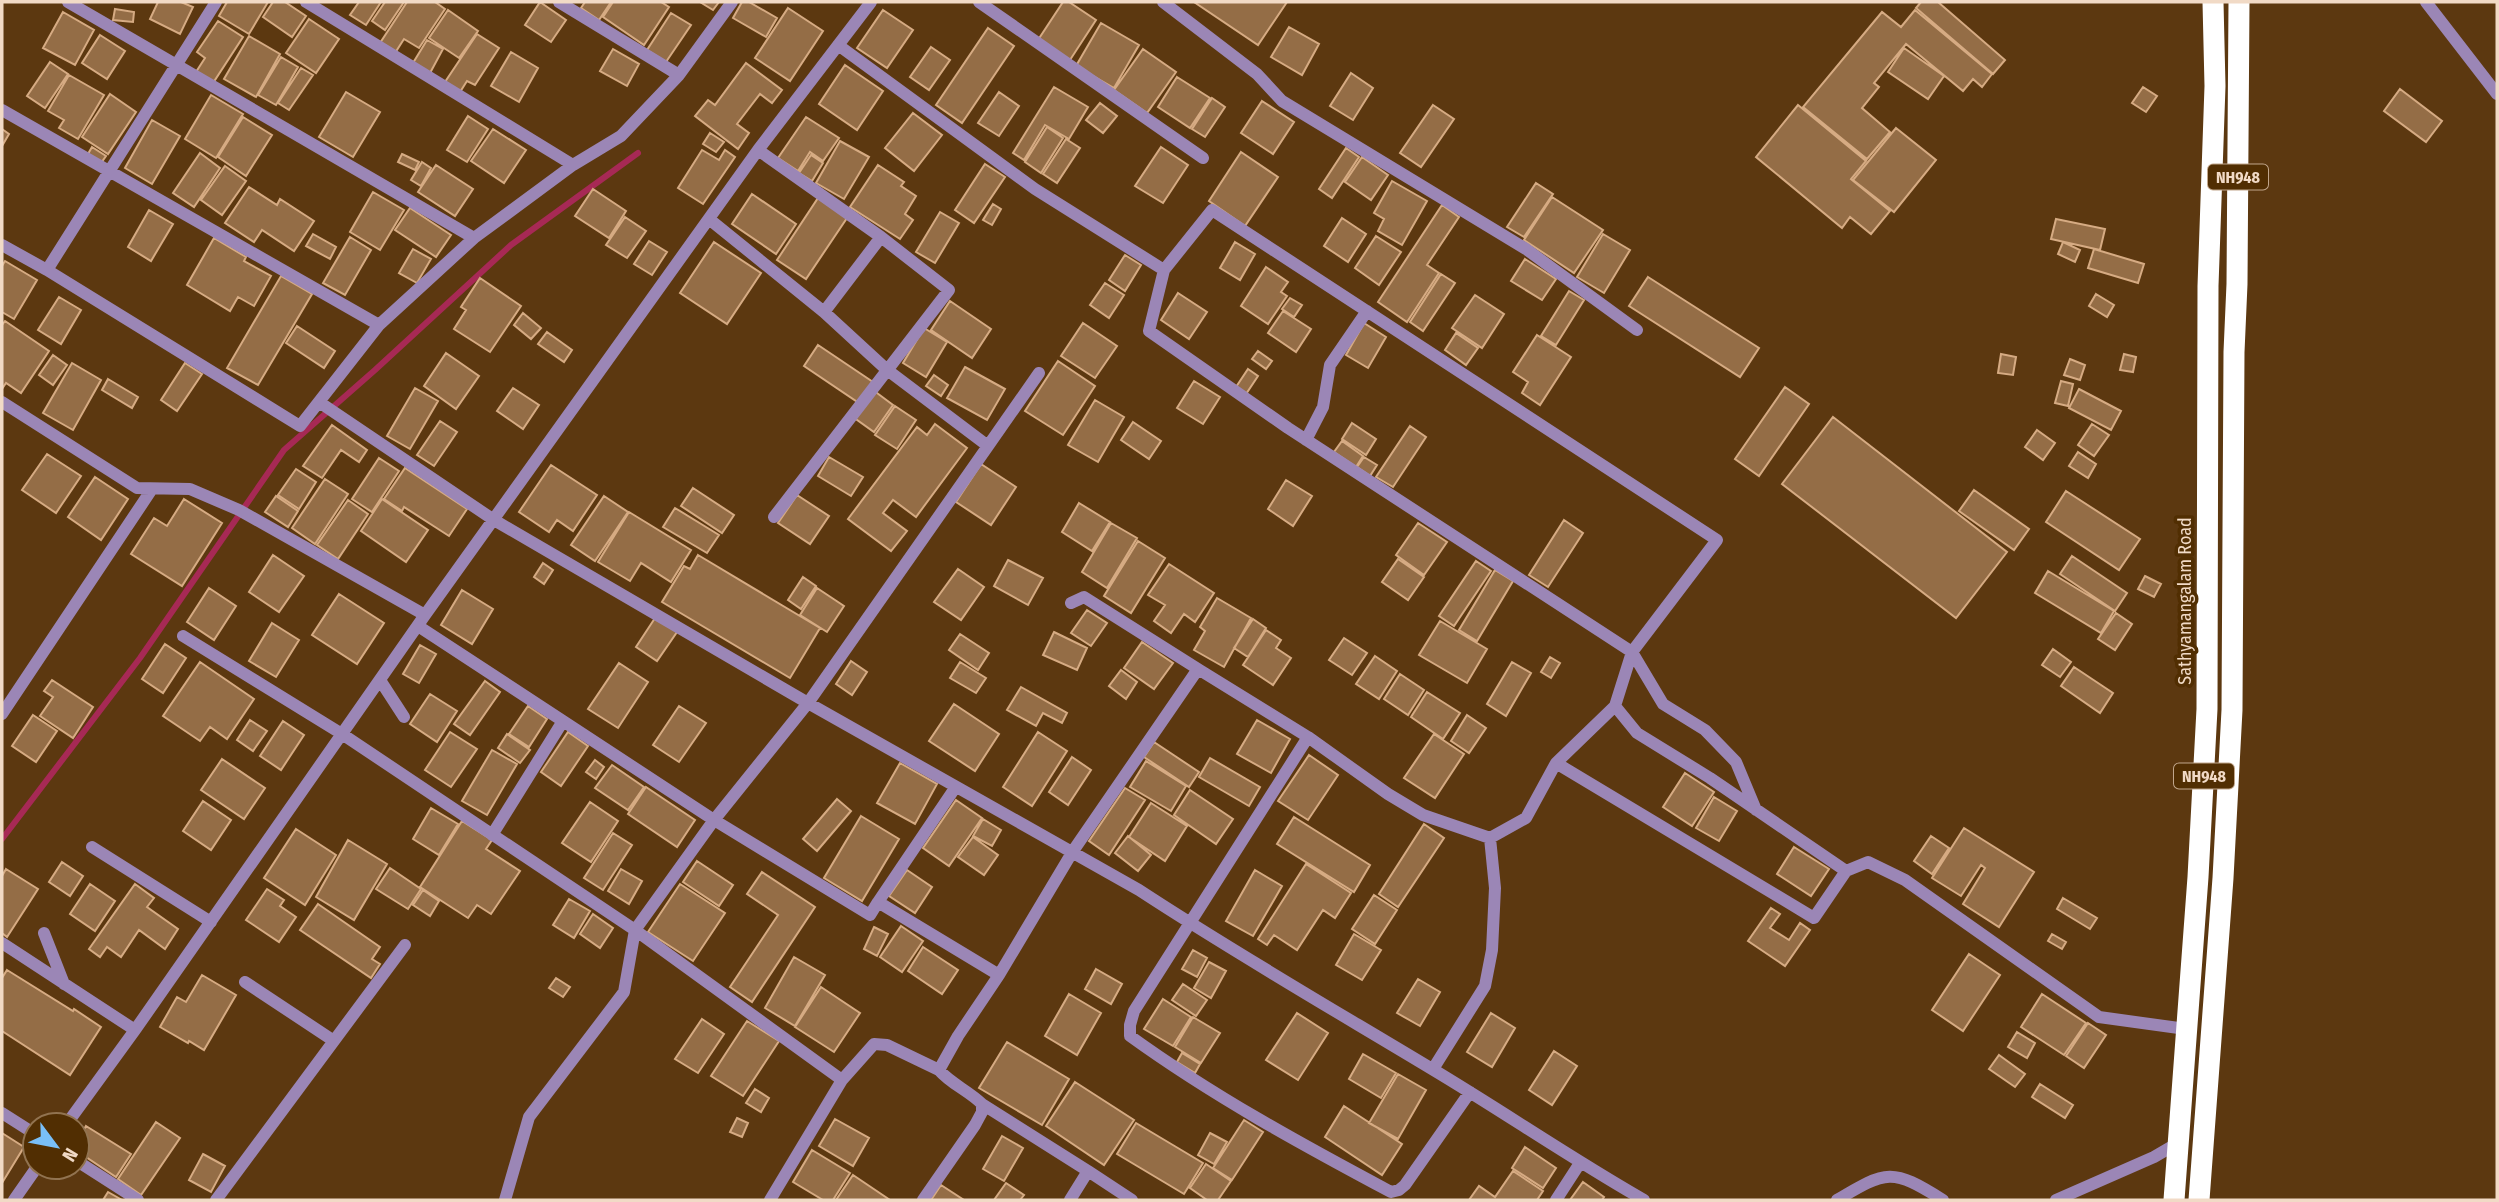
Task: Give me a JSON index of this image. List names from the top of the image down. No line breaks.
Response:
{"streets":{"highway":["NH948","Sathyamangalam Road"]},"north":"bottom right"}
